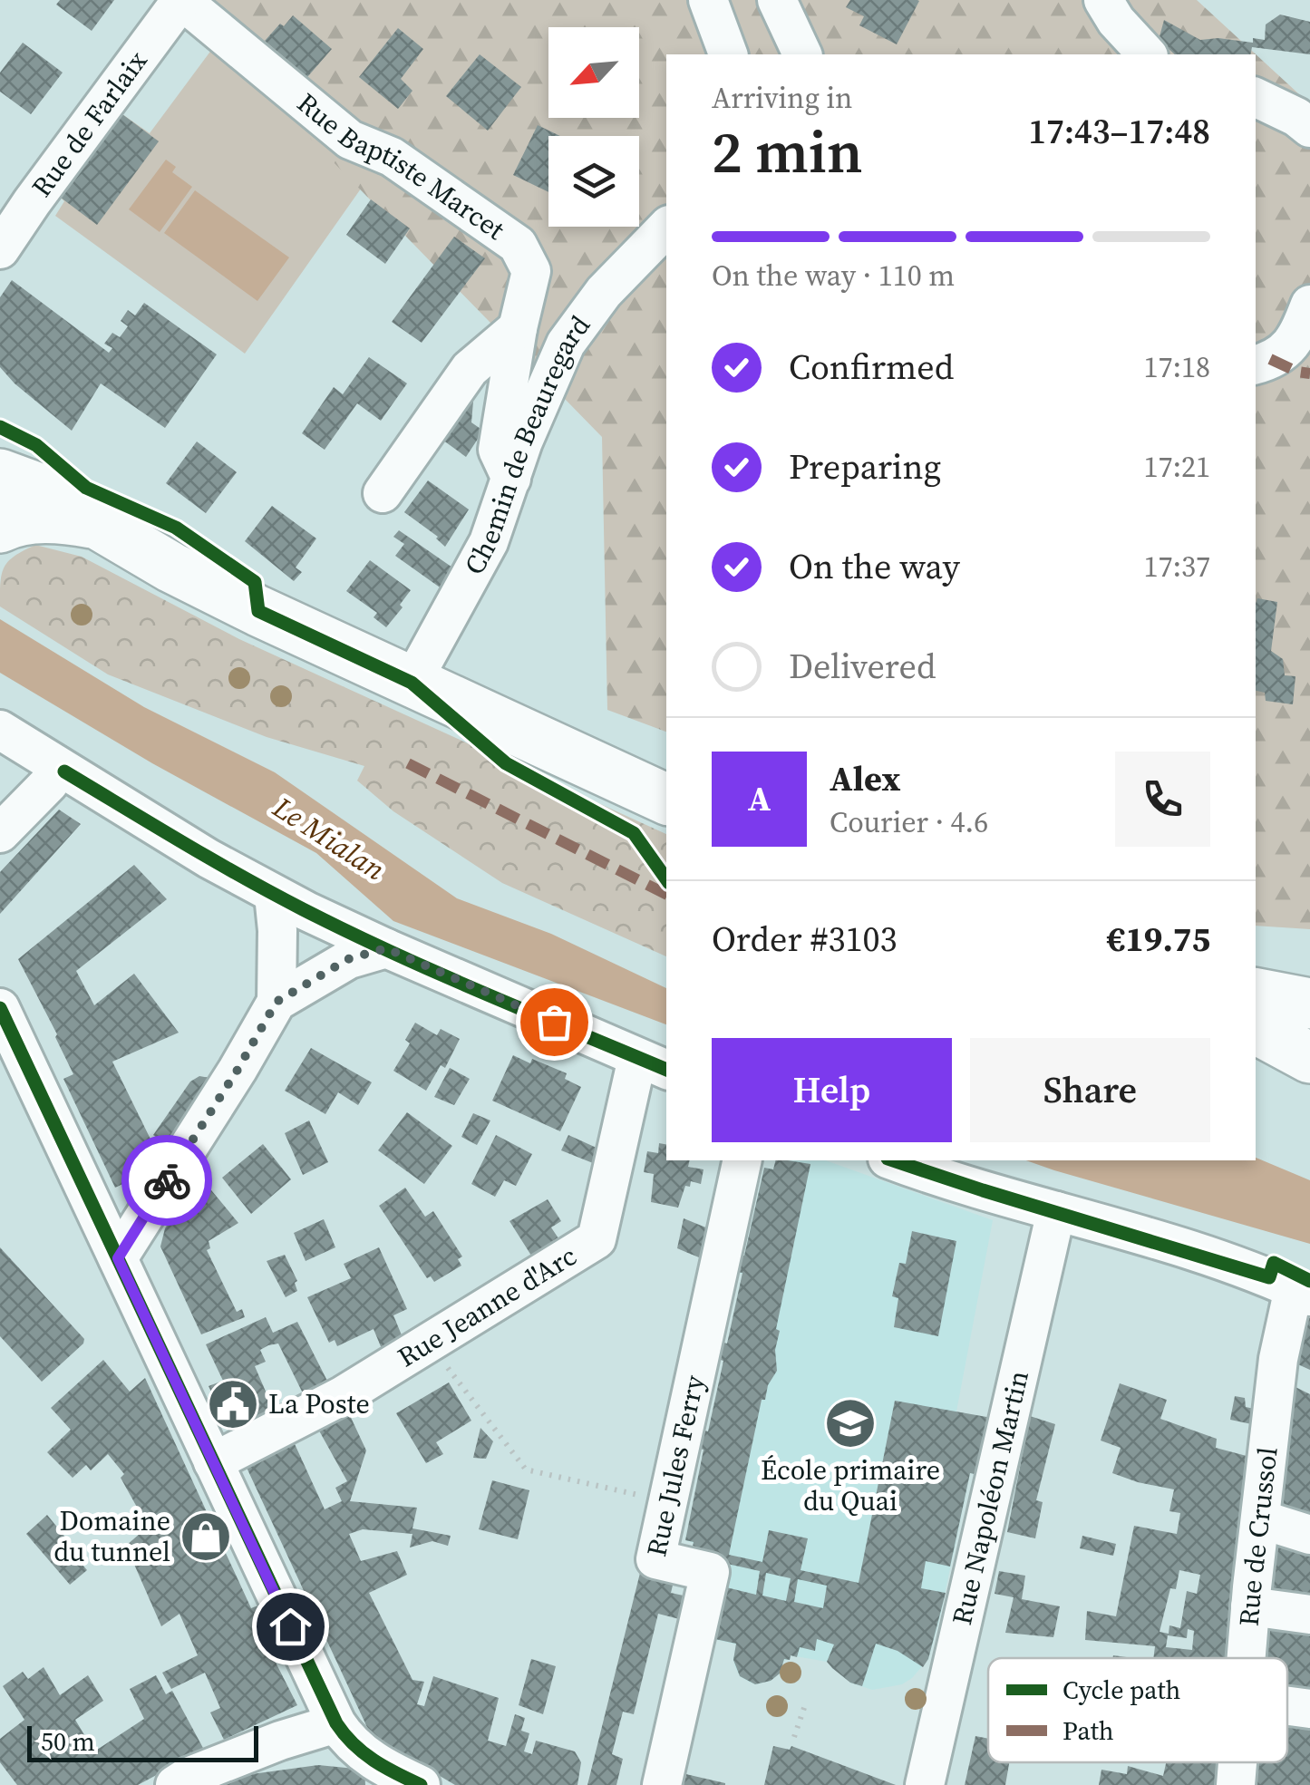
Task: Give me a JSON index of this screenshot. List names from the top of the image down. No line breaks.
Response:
{"streets":{"street":["Rue de Farlaix","Rue Baptiste Marcet","Chemin de Beauregard","Rue Jeanne d'Arc","Rue Jules Ferry","Rue Napoléon Martin","Rue de Crussol"]},"crossings":[["Rue de Farlaix","Rue Baptiste Marcet"],["Rue Baptiste Marcet","Chemin de Beauregard"]],"water":["Le Mialan"],"places":{"public building":["La Poste"],"school or university":["École primaire du Quai"],"shop":["Domaine du tunnel"]},"legend":["Cycle path","Path"],"scale_bar":"50 m","north":"bottom left","page":{"heading":["2 min","Arriving in","17:43–17:48"],"panel":["Alex","Courier · 4.6","Order #3103","€19.75"],"bar":"On the way · 110 m","list":[["Confirmed","17:18"],["Preparing","17:21"],["On the way","17:37"],"Delivered"],"round":"A","buttons":["Help","Share"],"scale":"50 m"}}
